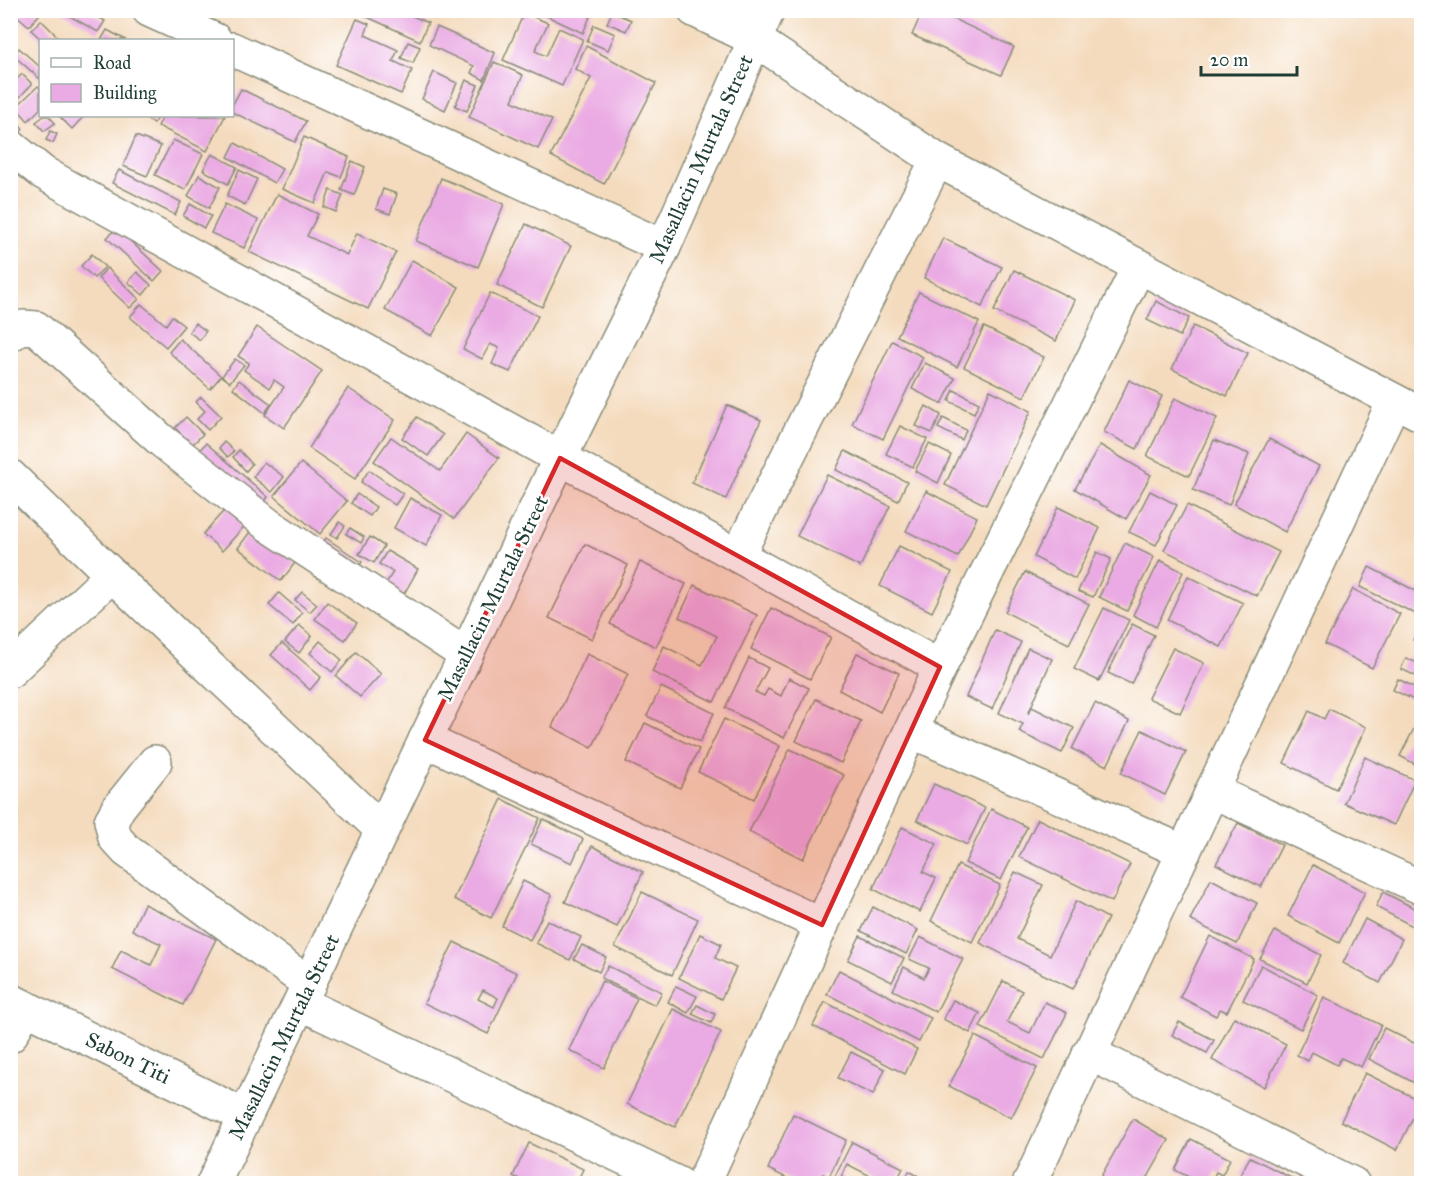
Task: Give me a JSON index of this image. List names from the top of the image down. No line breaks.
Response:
{"streets":{"street":["Masallacin Murtala Street","Sabon Titi"]},"crossings":[["Masallacin Murtala Street","Sabon Titi"]],"legend":["Road","Building"],"scale_bar":"20 m"}
